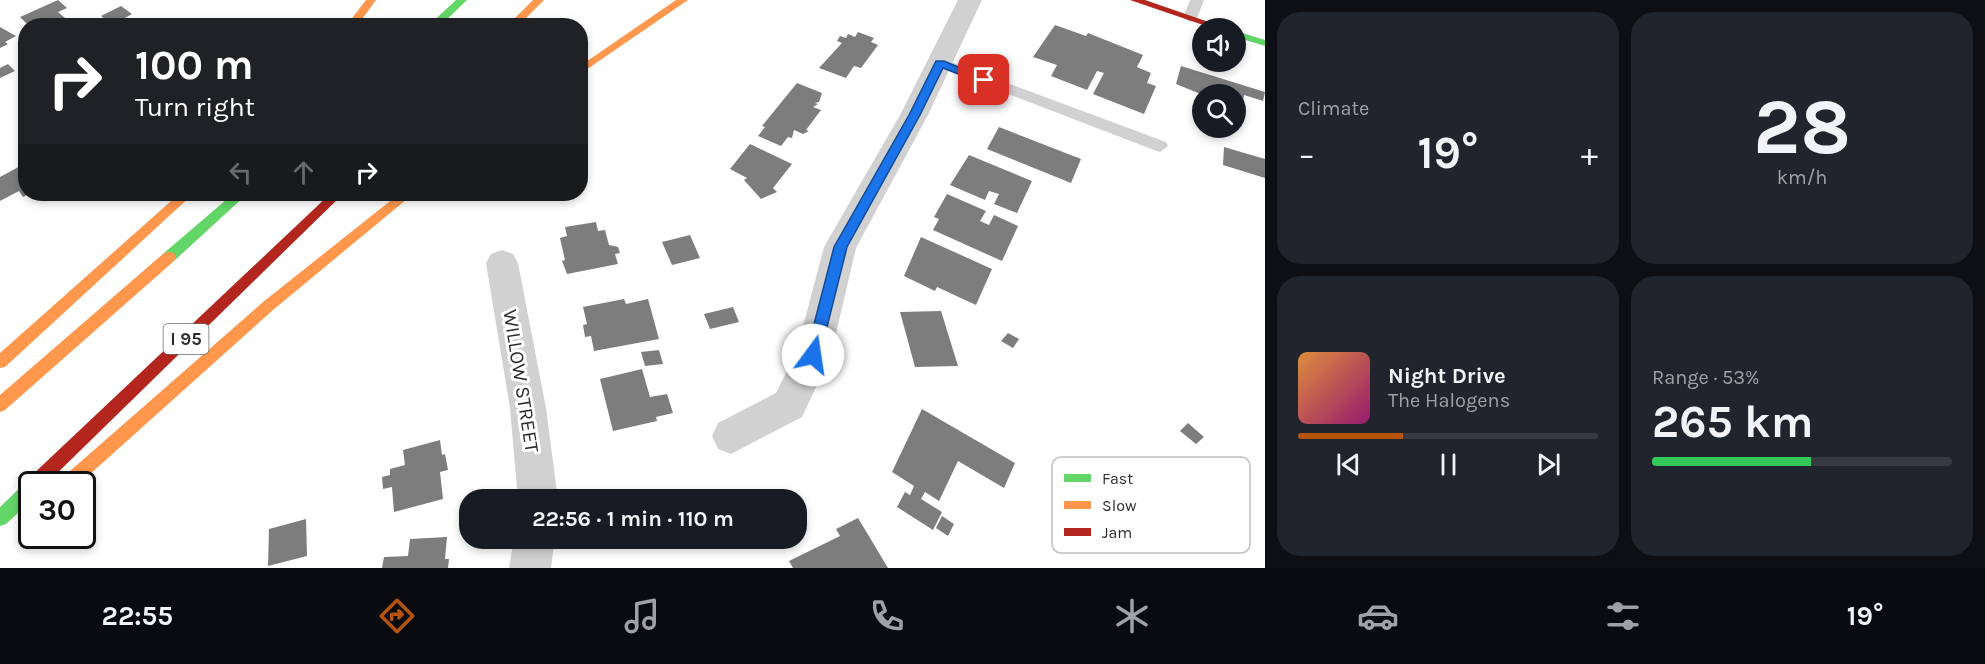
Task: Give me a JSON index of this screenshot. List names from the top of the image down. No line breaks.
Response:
{"streets":{"main road":["I 95"],"street":["WILLOW STREET"]},"legend":["Fast","Slow","Jam"],"page":{"tile":["Climate",["28","km/h"],["Range · 53%","265 km"]],"turn":["100 m","Turn right"],"heat":["−","19°","+"],"song":["Night Drive","The Halogens"],"limit":"30","trip":"22:56 · 1 min · 110 m","tabs":["22:55","19°"]}}
